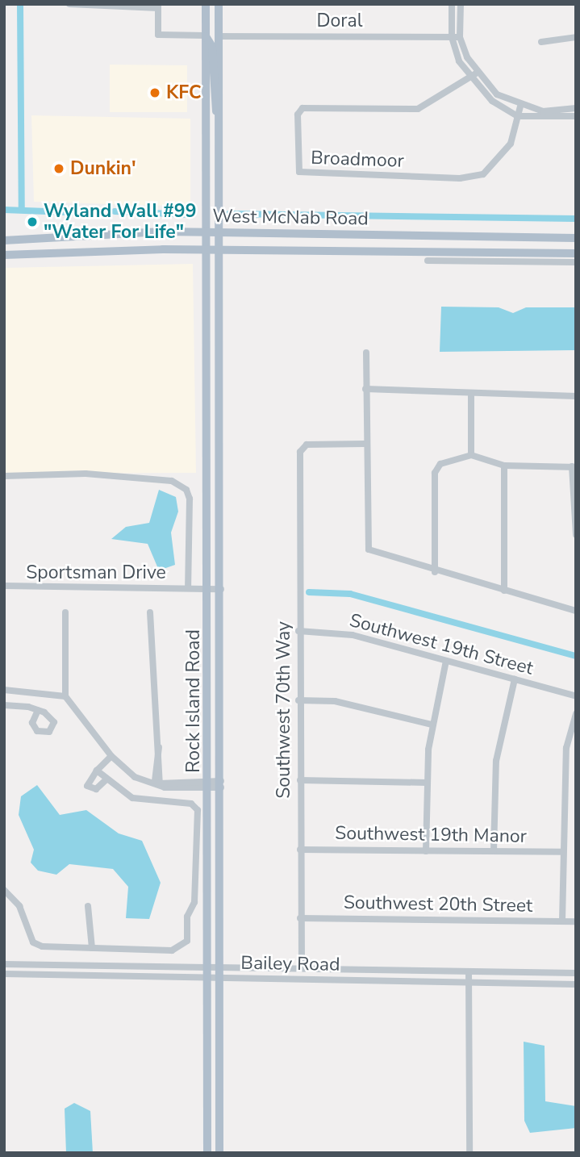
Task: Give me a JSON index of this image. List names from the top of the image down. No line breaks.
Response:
{"streets":{"main road":["West McNab Road","Rock Island Road"],"street":["Doral","Broadmoor","Sportsman Drive","Southwest 19th Street","Southwest 70th Way","Southwest 19th Manor","Southwest 20th Street","Bailey Road"]},"crossings":[["West McNab Road","Rock Island Road"],["Sportsman Drive","Rock Island Road"],["Southwest 19th Street","Southwest 70th Way"],["Rock Island Road","Bailey Road"],["Southwest 70th Way","Southwest 19th Manor"],["Southwest 70th Way","Southwest 20th Street"],["Southwest 70th Way","Bailey Road"]],"places":["KFC","Dunkin'","Wyland Wall #99 \"Water For Life\""]}
